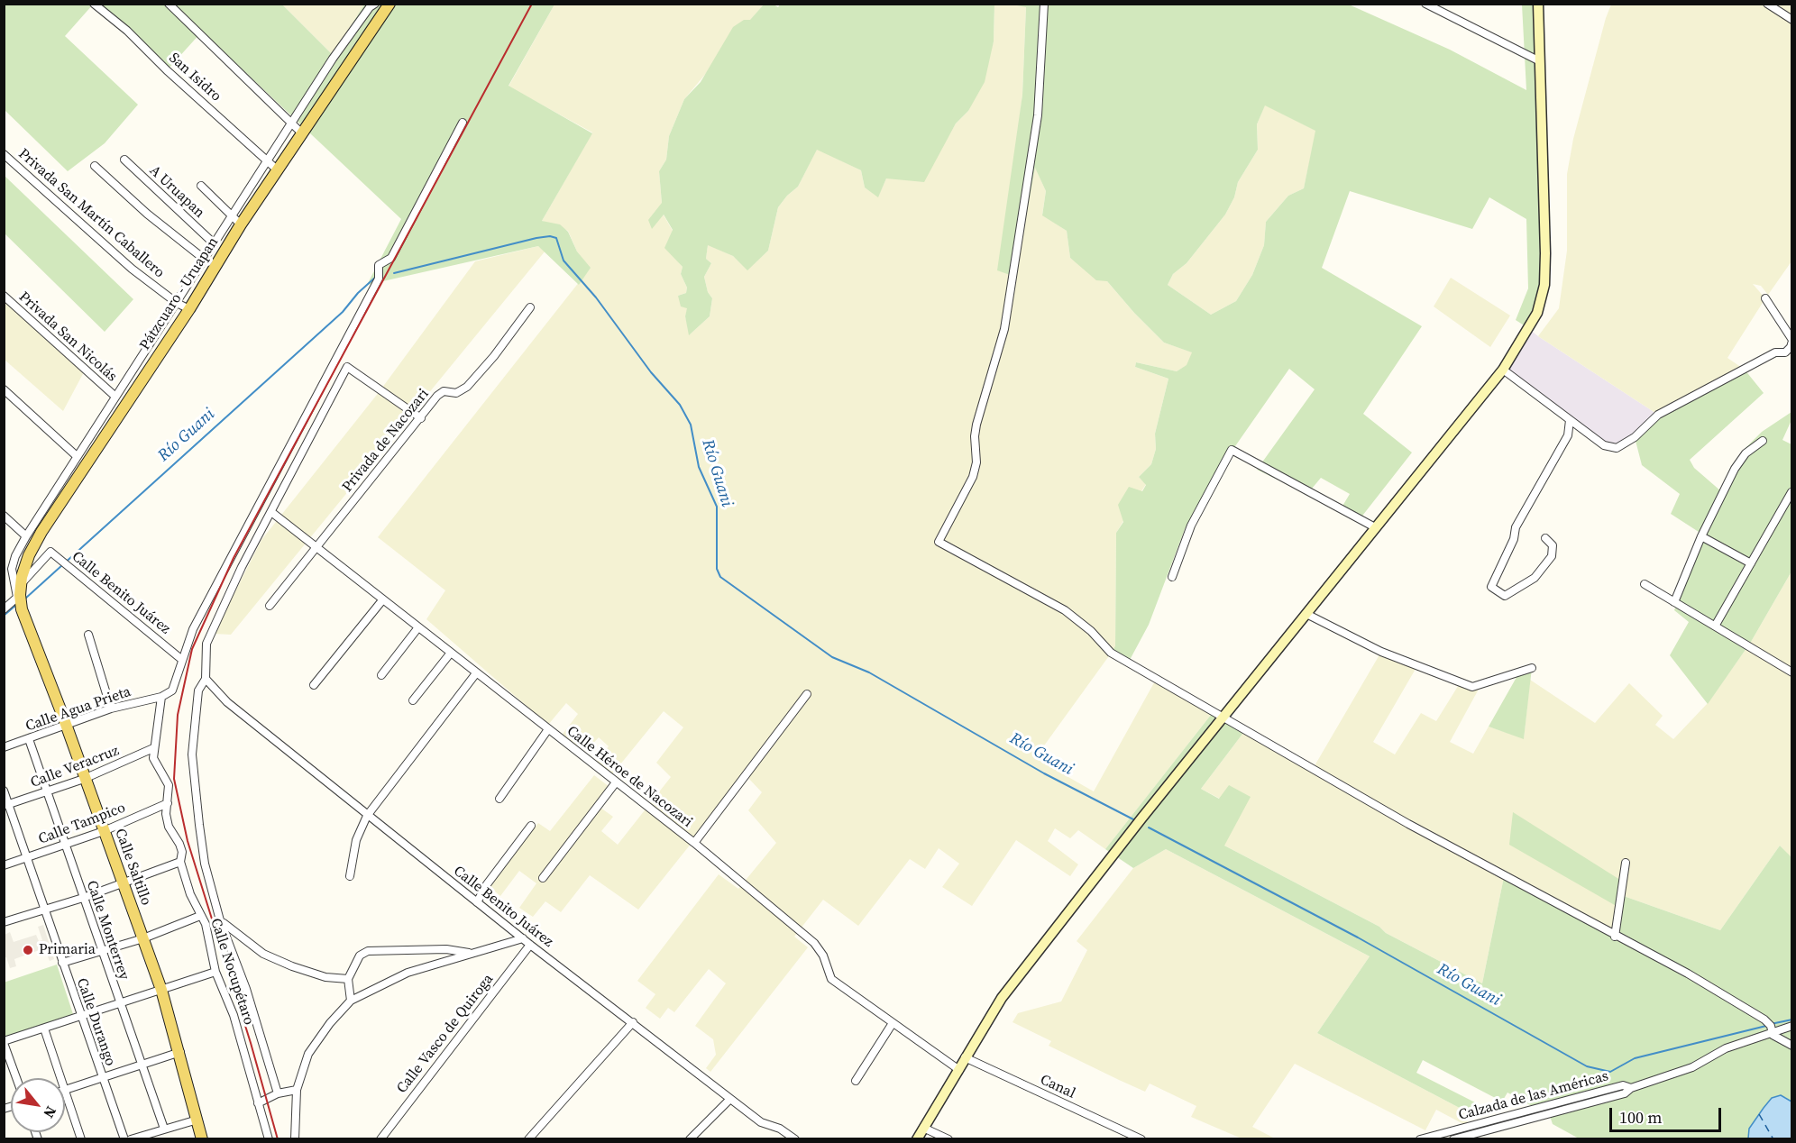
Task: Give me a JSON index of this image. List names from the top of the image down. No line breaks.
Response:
{"streets":{"main road":["Pátzcuaro - Uruapan","Calle Saltillo"],"street":["San Isidro","A Uruapan","Privada San Martín Caballero","Privada San Nicolás","Privada de Nacozari","Calle Benito Juárez","Calle Agua Prieta","Calle Veracruz","Calle Héroe de Nacozari","Calle Tampico","Calle Monterrey","Calle Nocupétaro","Calle Durango","Calle Vasco de Quiroga","Canal","Calzada de las Américas"]},"crossings":[["San Isidro","Pátzcuaro - Uruapan"],["Privada San Martín Caballero","Pátzcuaro - Uruapan"],["Pátzcuaro - Uruapan","Calle Benito Juárez"],["Pátzcuaro - Uruapan","Calle Saltillo"],["Privada de Nacozari","Calle Héroe de Nacozari"],["Calle Benito Juárez","Calle Vasco de Quiroga"],["Calle Agua Prieta","Calle Saltillo"],["Calle Agua Prieta","Calle Monterrey"],["Calle Agua Prieta","Calle Nocupétaro"],["Calle Veracruz","Calle Saltillo"],["Calle Veracruz","Calle Monterrey"],["Calle Veracruz","Calle Nocupétaro"],["Calle Veracruz","Calle Durango"],["Calle Tampico","Calle Saltillo"],["Calle Tampico","Calle Monterrey"],["Calle Tampico","Calle Nocupétaro"],["Calle Tampico","Calle Durango"]],"water":["Río Guani"],"places":["Primaria"],"scale_bar":"100 m","north":"bottom right"}
